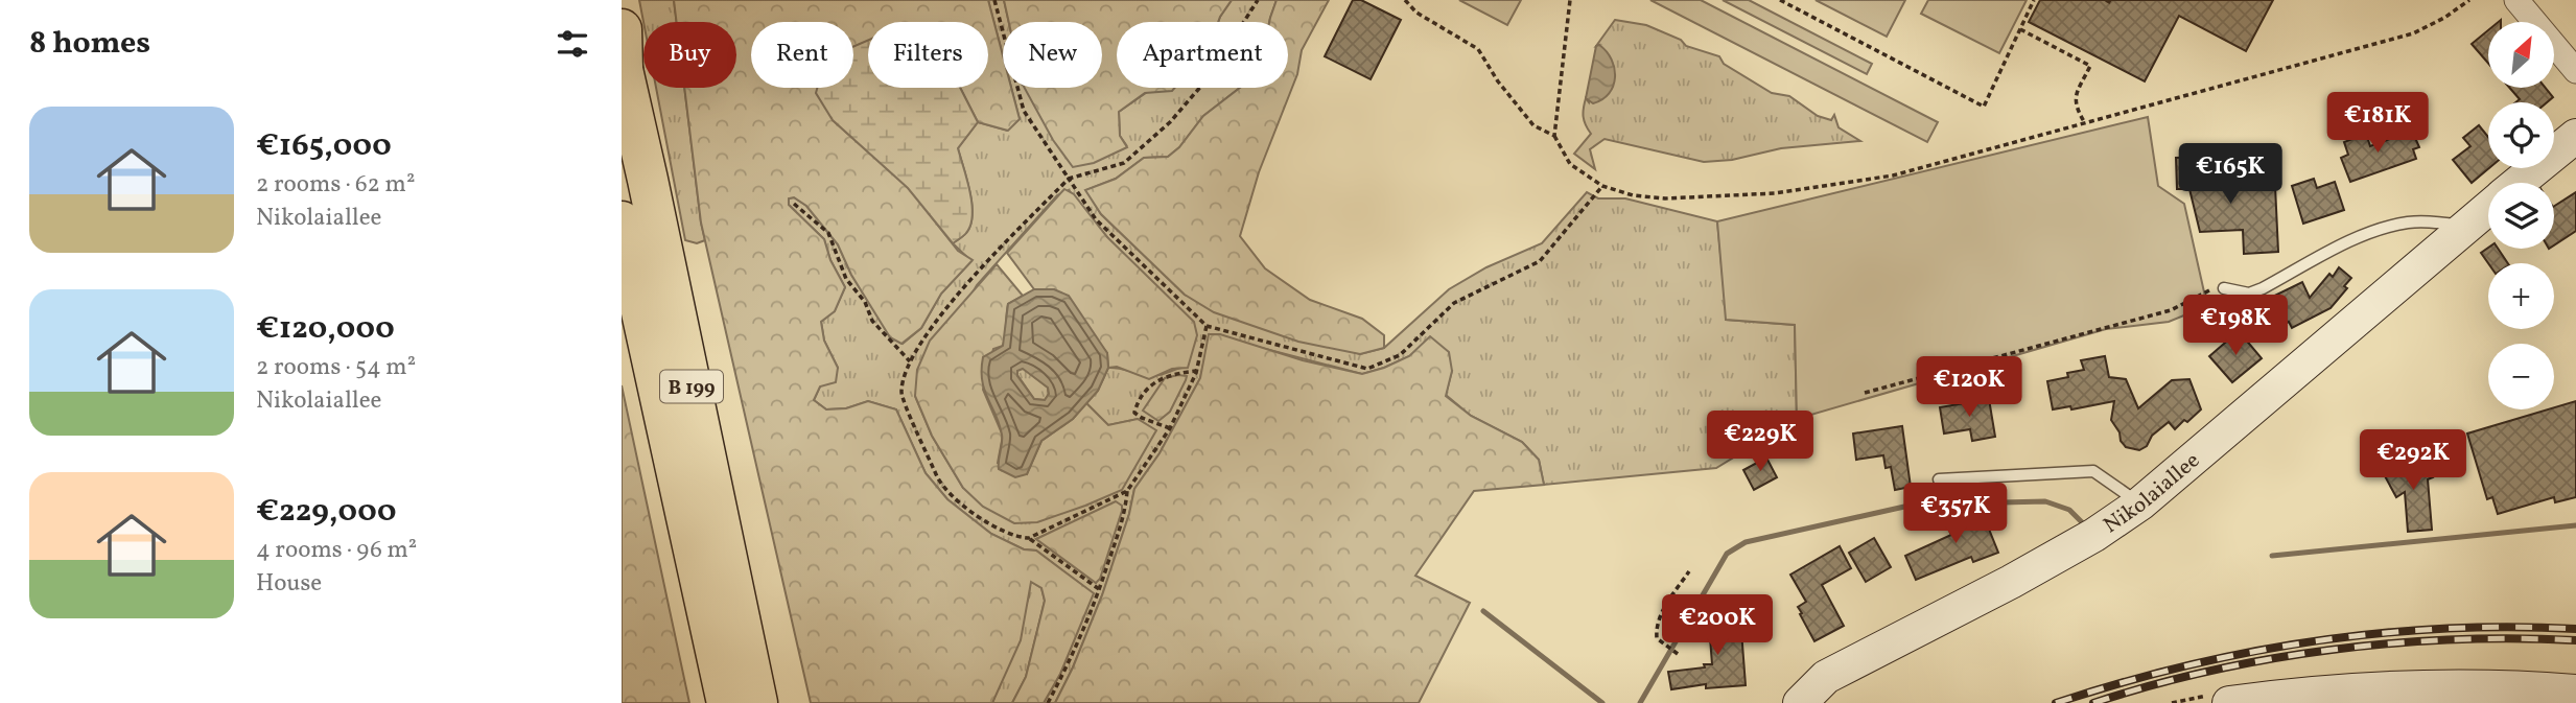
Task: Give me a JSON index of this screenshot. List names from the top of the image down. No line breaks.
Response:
{"streets":{"highway":["B 199"],"street":["Nikolaiallee"]},"north":"top right","page":{"heading":"8 homes","map_buttons":["+","−"],"chip":["Buy","Rent","Filters","New","Apartment"],"list":[{"name":"€165,000","note":"2 rooms · 62 m² · Nikolaiallee"},{"name":"€120,000","note":"2 rooms · 54 m² · Nikolaiallee"},{"name":"€229,000","note":"4 rooms · 96 m² · House"}],"price":["€181K","€165K","€198K","€120K","€229K","€292K","€357K","€200K"]}}
